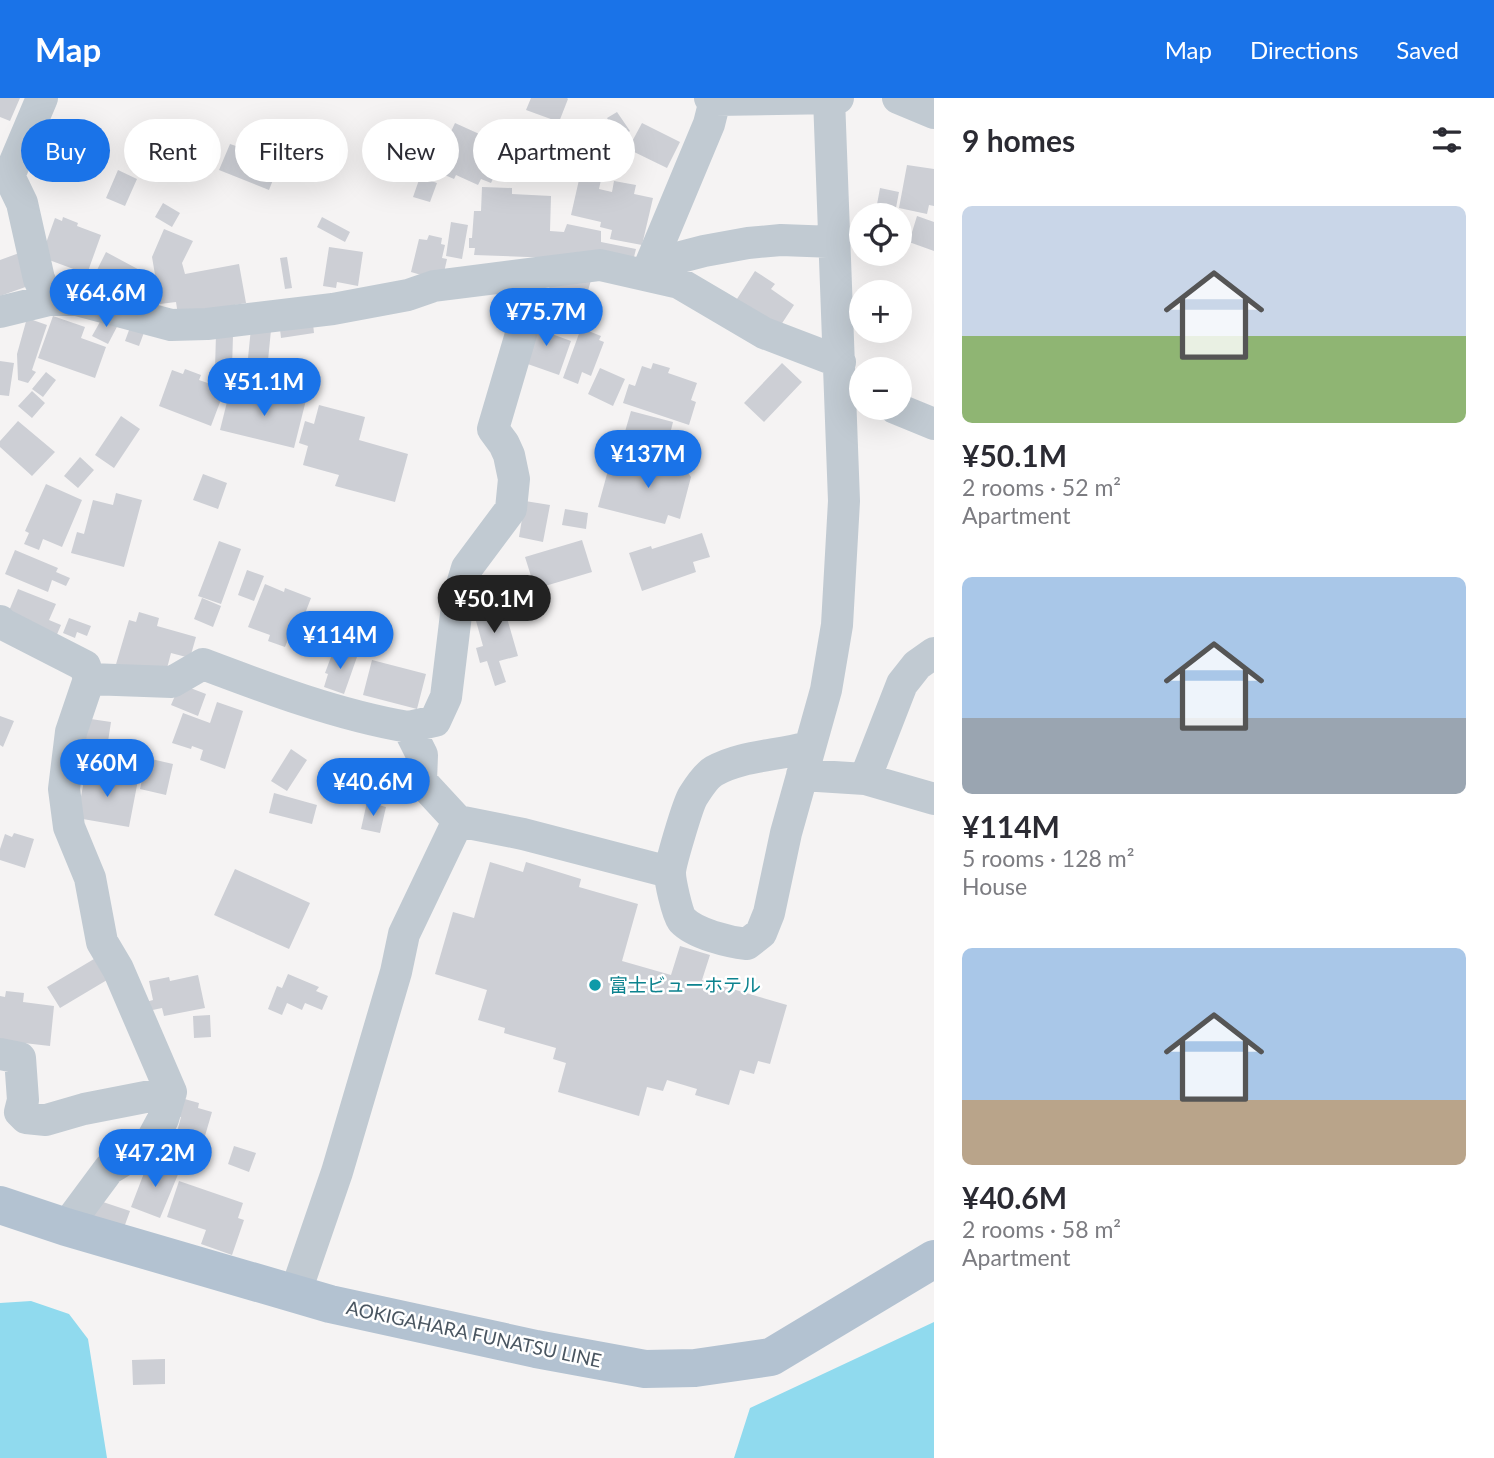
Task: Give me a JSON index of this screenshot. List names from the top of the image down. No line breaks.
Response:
{"streets":{"main road":["AOKIGAHARA FUNATSU LINE"]},"places":["富士ビューホテル"],"page":{"header":"Map","nav":["Map","Directions","Saved"],"heading":"9 homes","chip":["Buy","Rent","Filters","New","Apartment"],"list":[{"name":"¥50.1M","note":"2 rooms · 52 m² · Apartment"},{"name":"¥114M","note":"5 rooms · 128 m² · House"},{"name":"¥40.6M","note":"2 rooms · 58 m² · Apartment"}],"map_buttons":["+","−"],"price":["¥64.6M","¥75.7M","¥51.1M","¥137M","¥50.1M","¥114M","¥60M","¥40.6M","¥47.2M"]}}
